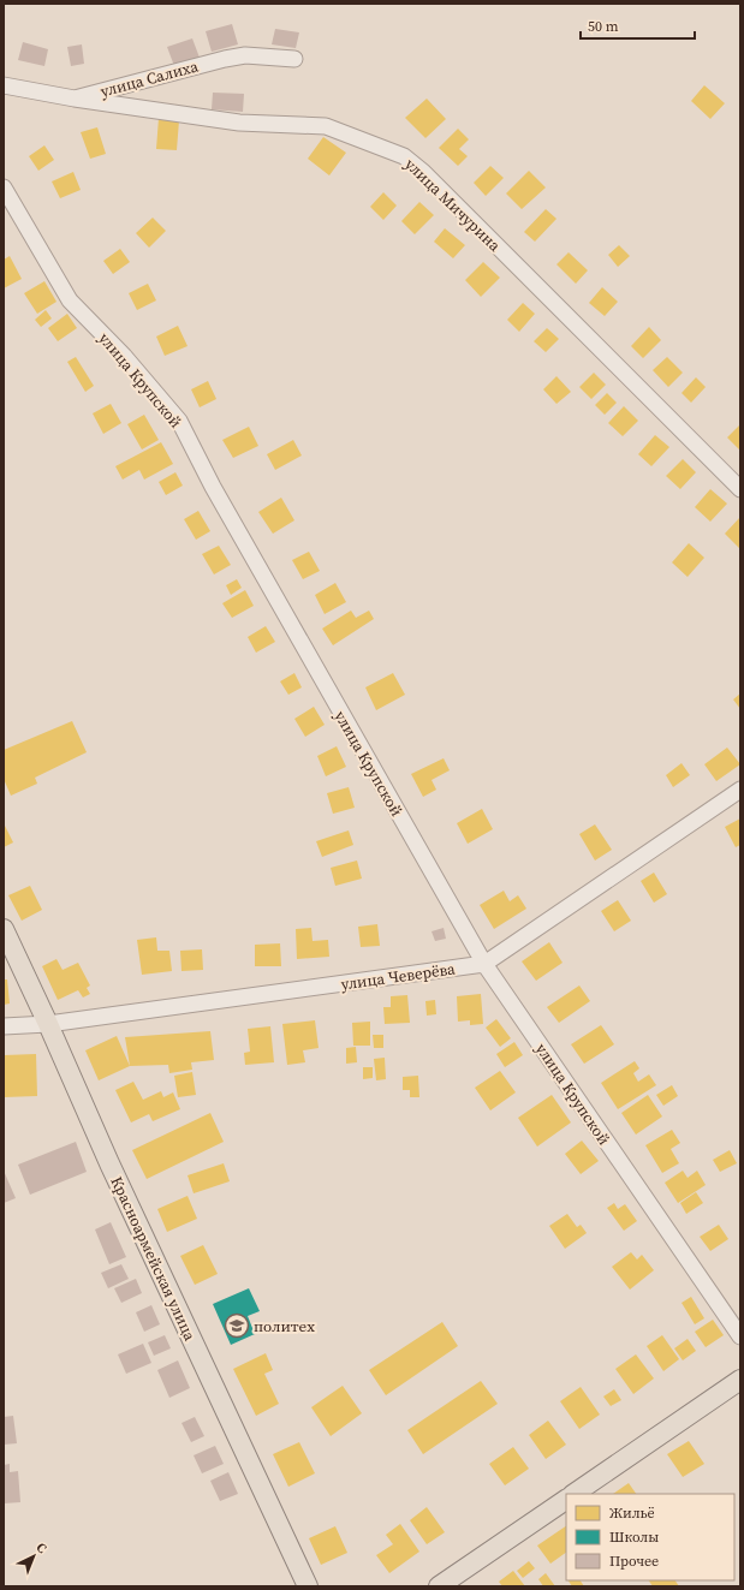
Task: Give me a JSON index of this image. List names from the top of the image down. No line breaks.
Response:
{"streets":{"main road":["Красноармейская улица"],"street":["улица Салиха","улица Мичурина","улица Крупской","улица Чеверёва"]},"crossings":[["улица Салиха","улица Мичурина"],["улица Крупской","улица Чеверёва"],["улица Чеверёва","Красноармейская улица"]],"places":{"school or university":["политех"]},"legend":["Жильё","Школы","Прочее"],"scale_bar":"50 m","north":"top right"}
